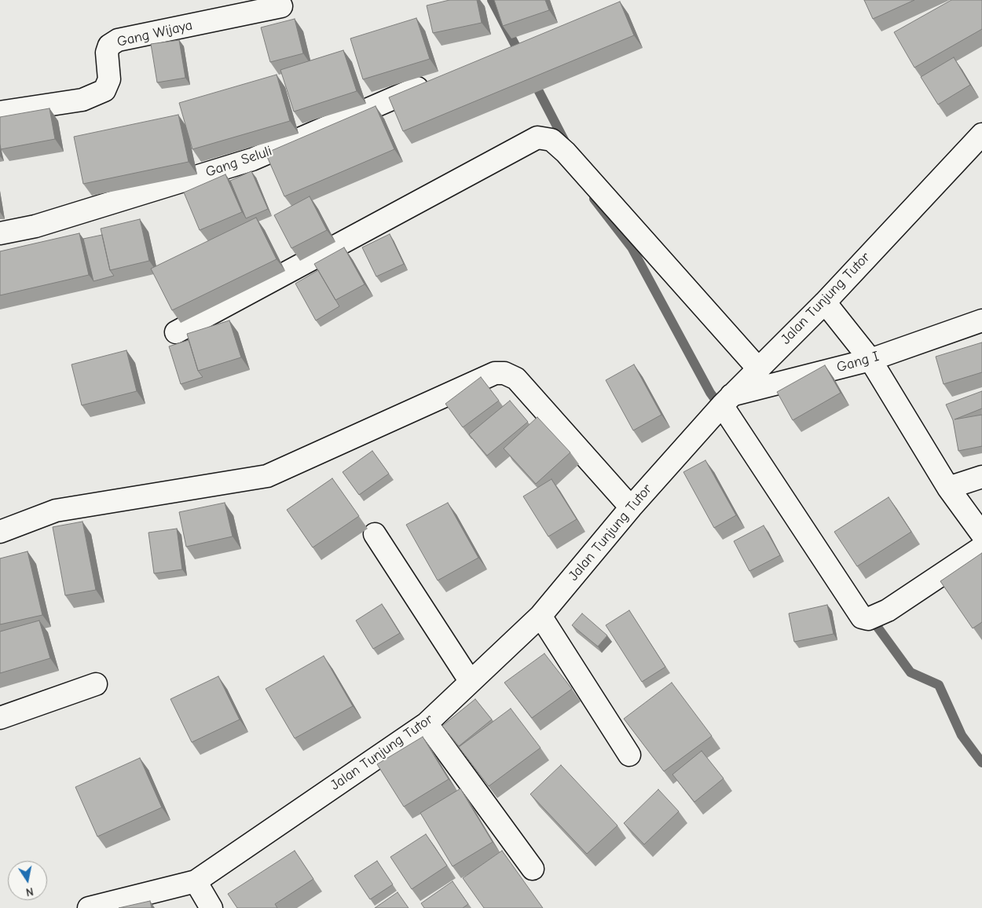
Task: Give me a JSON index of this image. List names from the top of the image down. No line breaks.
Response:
{"streets":{"street":["Gang Wijaya","Gang Seluli","Jalan Tunjung Tutor","Gang I"]},"crossings":[["Jalan Tunjung Tutor","Gang I"]],"north":"bottom"}
